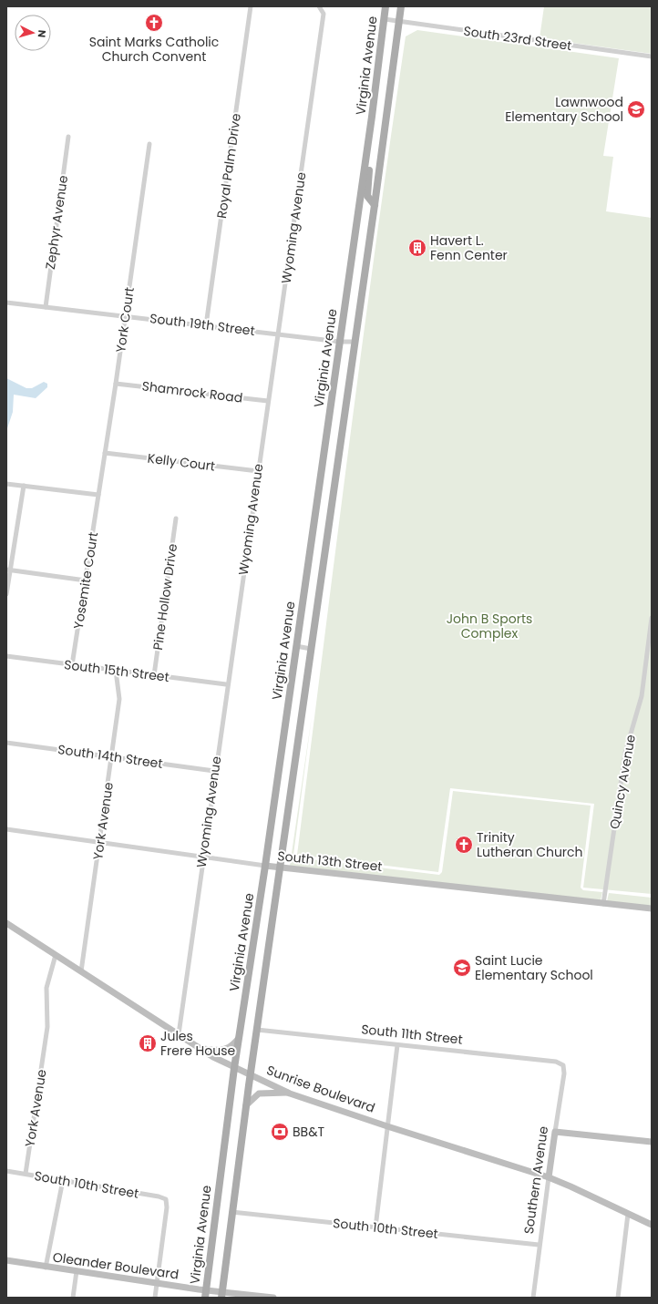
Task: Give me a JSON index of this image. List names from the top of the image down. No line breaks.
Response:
{"streets":{"main road":["Virginia Avenue"],"street":["South 23rd Street","Royal Palm Drive","Zephyr Avenue","Wyoming Avenue","York Court","South 19th Street","Shamrock Road","Kelly Court","Yosemite Court","Pine Hollow Drive","South 15th Street","South 14th Street","Quincy Avenue","York Avenue","South 13th Street","South 11th Street","Sunrise Boulevard","Southern Avenue","South 10th Street","Oleander Boulevard"]},"crossings":[["South 23rd Street","Virginia Avenue"],["Virginia Avenue","South 19th Street"],["Virginia Avenue","South 13th Street"],["Virginia Avenue","South 11th Street"],["Virginia Avenue","Sunrise Boulevard"],["Virginia Avenue","South 10th Street"],["Virginia Avenue","Oleander Boulevard"],["Royal Palm Drive","South 19th Street"],["Zephyr Avenue","South 19th Street"],["Wyoming Avenue","South 19th Street"],["Wyoming Avenue","Shamrock Road"],["Wyoming Avenue","Kelly Court"],["Wyoming Avenue","South 15th Street"],["Wyoming Avenue","South 14th Street"],["Wyoming Avenue","South 13th Street"],["Wyoming Avenue","Sunrise Boulevard"],["York Court","South 19th Street"],["York Court","Shamrock Road"],["York Court","Kelly Court"],["York Court","Yosemite Court"],["Yosemite Court","South 15th Street"],["Pine Hollow Drive","South 15th Street"],["South 15th Street","York Avenue"],["South 14th Street","York Avenue"],["Quincy Avenue","South 13th Street"],["York Avenue","South 13th Street"],["York Avenue","Sunrise Boulevard"],["York Avenue","South 10th Street"],["South 11th Street","Southern Avenue"],["Sunrise Boulevard","Southern Avenue"],["Southern Avenue","South 10th Street"],["South 10th Street","Oleander Boulevard"]],"parks":["John B Sports Complex"],"places":{"church":["Saint Marks Catholic Church Convent","Trinity Lutheran Church"],"school or university":["Lawnwood Elementary School","Saint Lucie Elementary School"],"building":["Havert L. Fenn Center","Jules Frere House"],"bank":["BB&T"]},"north":"right"}
